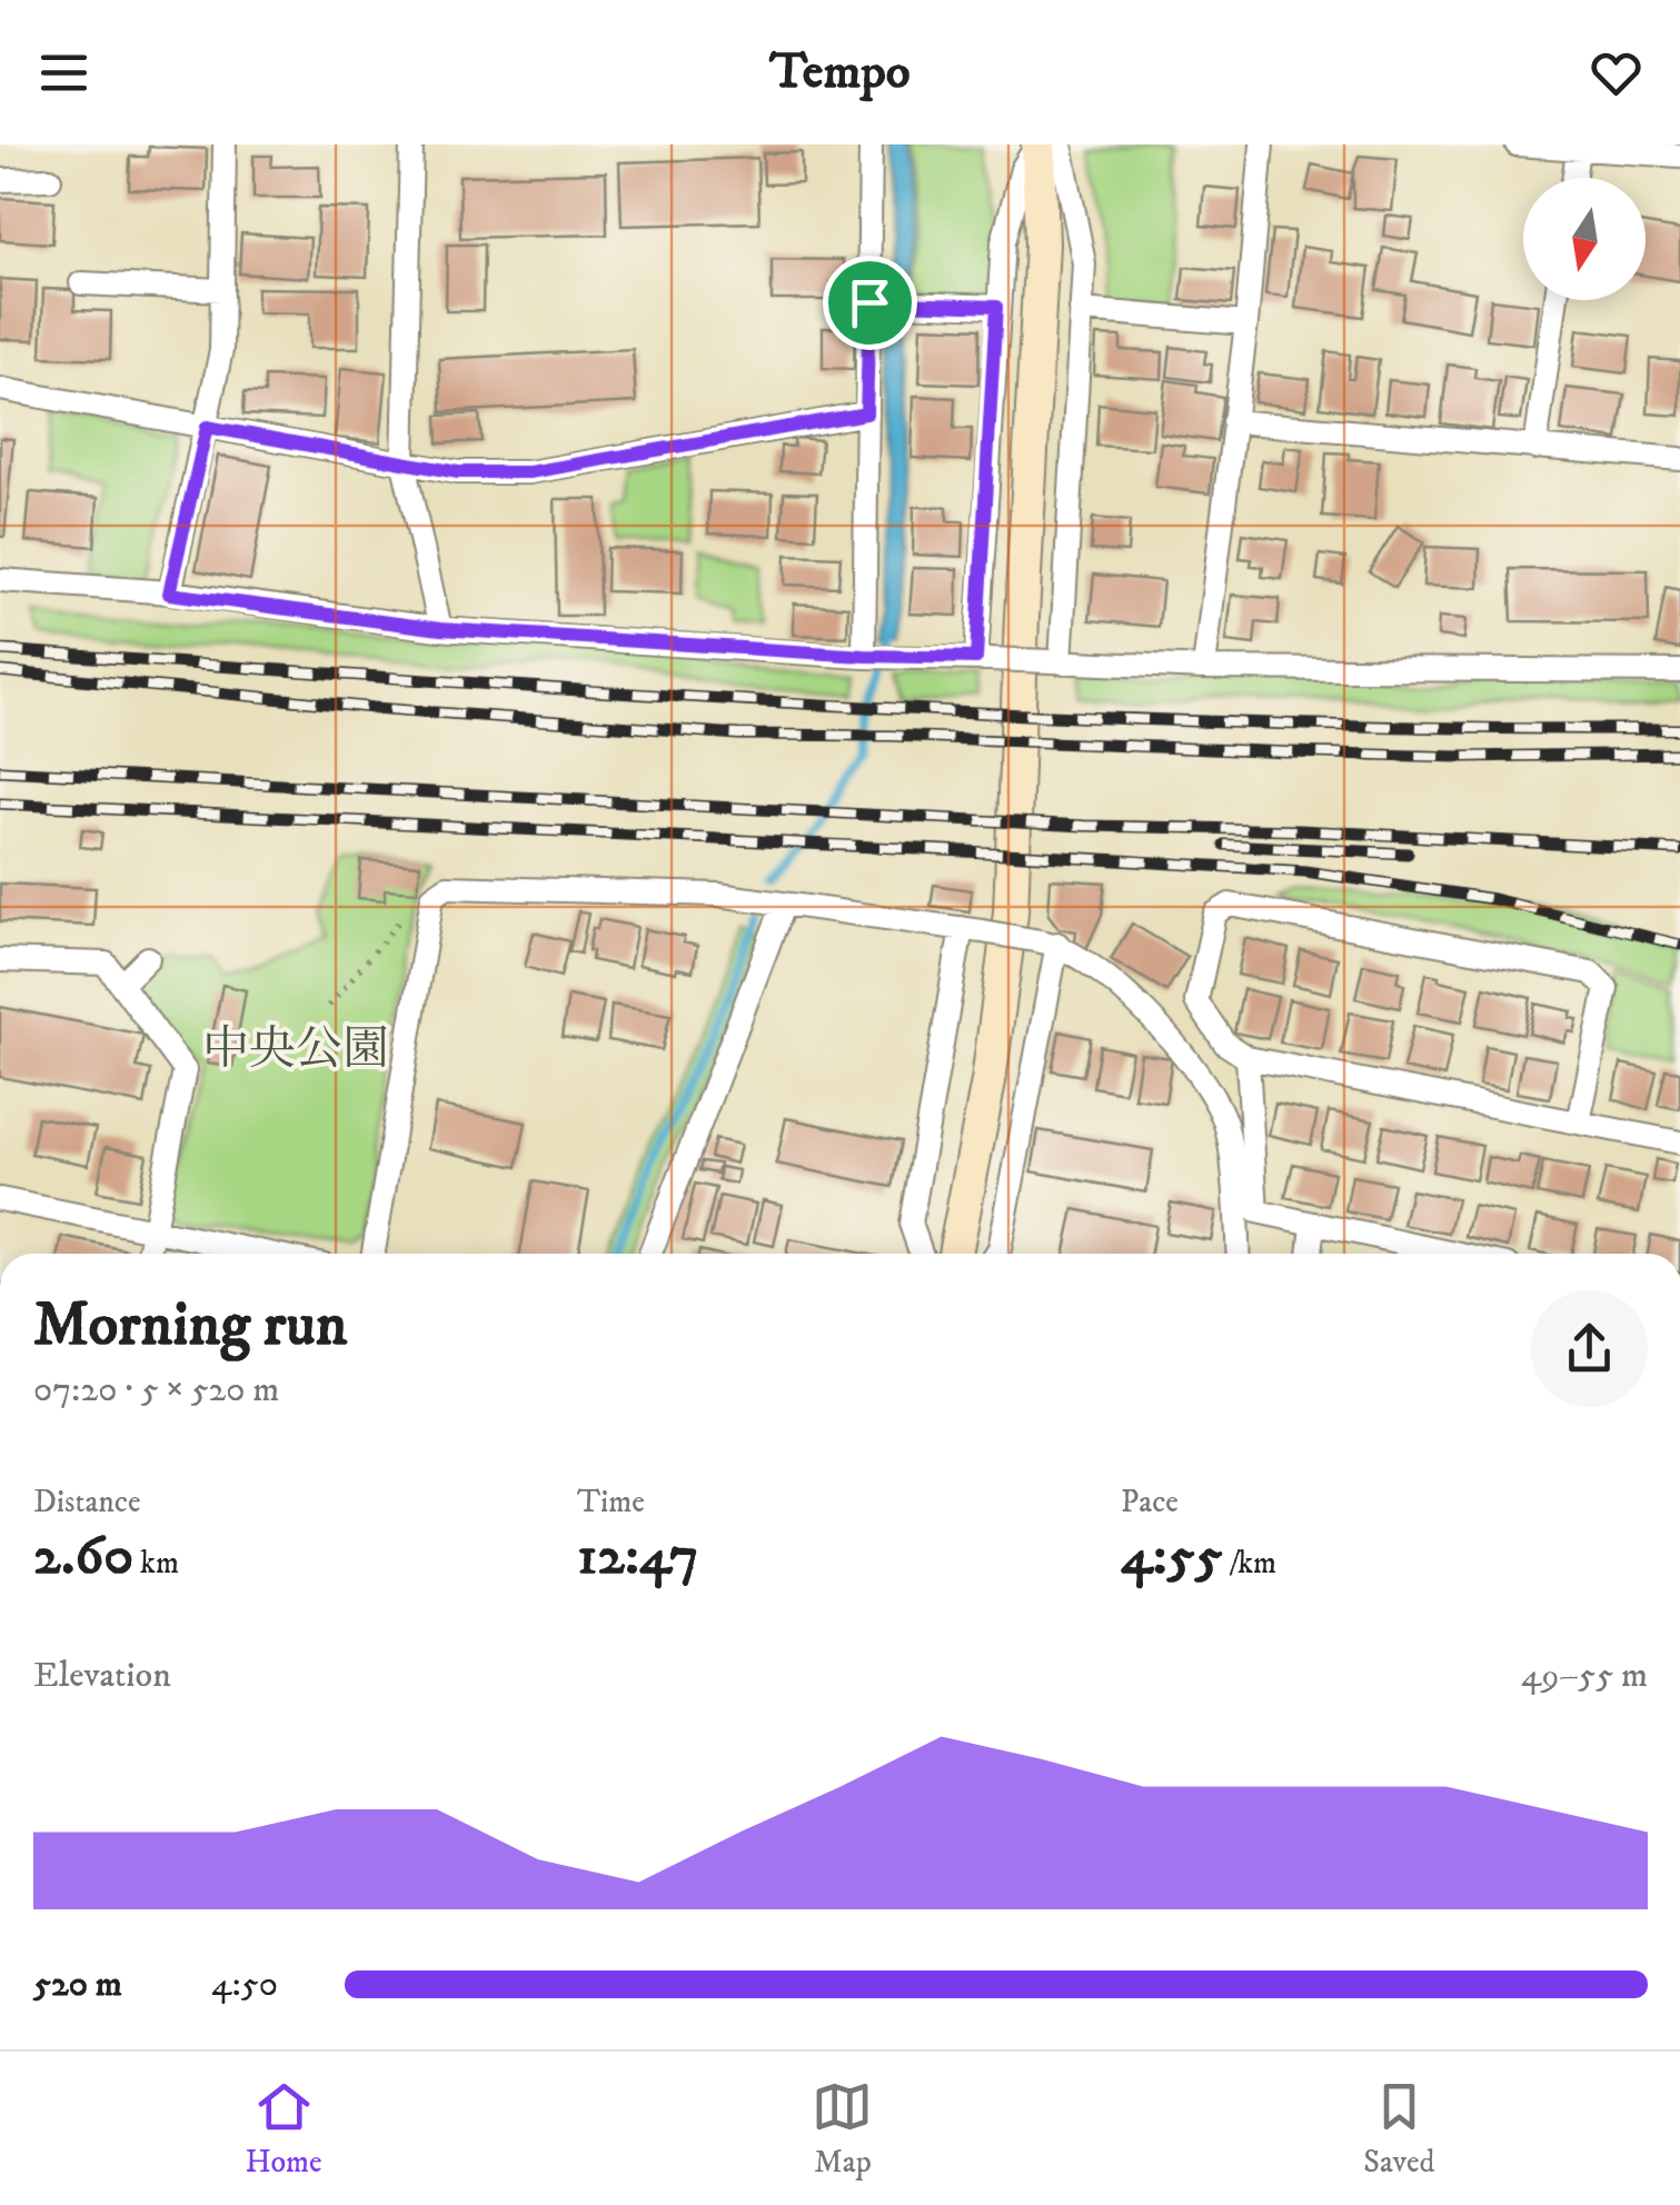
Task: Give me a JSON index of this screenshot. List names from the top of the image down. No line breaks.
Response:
{"parks":["中央公園"],"north":"bottom","page":{"header":"Tempo","heading":["Morning run","07:20 · 5 × 520 m"],"stats":[["Distance","2.60 km"],["Time","12:47"],["Pace","4:55 /km"]],"chart":["Elevation","49–55 m"],"list":[{"name":"520 m","note":"4:50"}],"tabs":["Home","Map","Saved"]}}
